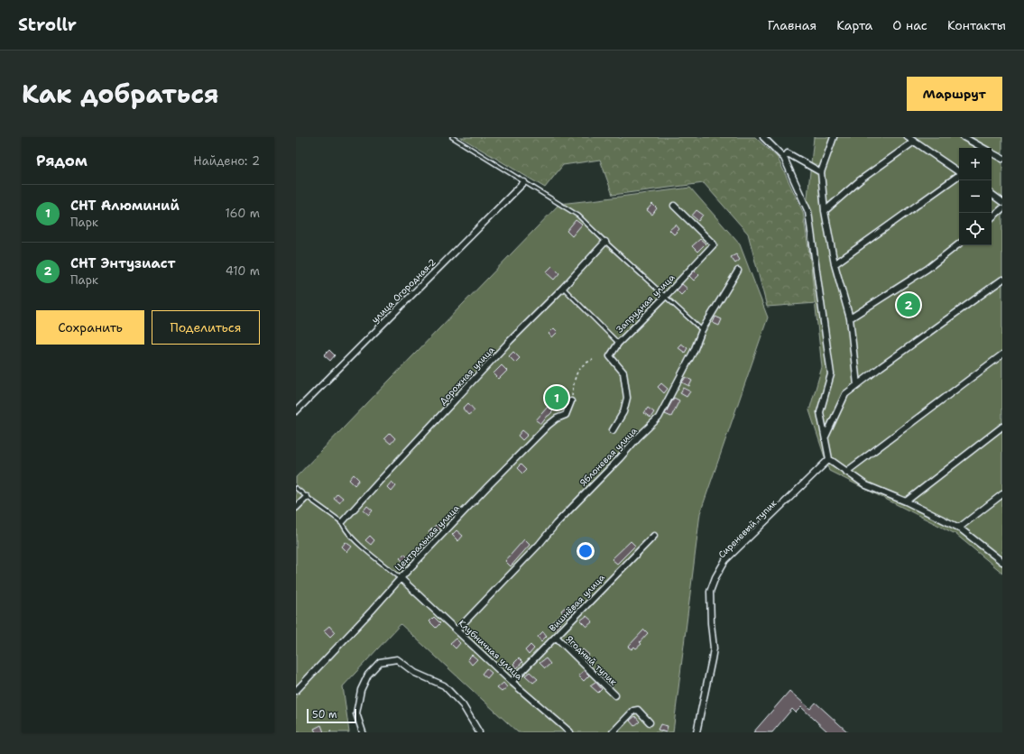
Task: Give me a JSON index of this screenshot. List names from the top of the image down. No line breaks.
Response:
{"streets":{"street":["улица Огородная-2","Запрудная улица","Дорожная улица","Яблоневая улица","Сиреневый тупик","Центральная улица","Вишнёвая улица","Клубничная улица","Ягодный тупик"]},"crossings":[["Яблоневая улица","Клубничная улица"],["Центральная улица","Клубничная улица"],["Вишнёвая улица","Клубничная улица"],["Вишнёвая улица","Ягодный тупик"]],"scale_bar":"50 m","page":{"header":"Strollr","nav":["Главная","Карта","О нас","Контакты"],"title":"Как добраться","buttons":["Маршрут",["Сохранить","Поделиться"]],"heading":["Рядом","Найдено: 2"],"map_buttons":["+","−"],"list":[{"mark":"1","name":"СНТ Алюминий","note":"Парк","value":"160 m"},{"mark":"2","name":"СНТ Энтузиаст","note":"Парк","value":"410 m"}],"pins":["2","1"],"scale":"50 m"}}
